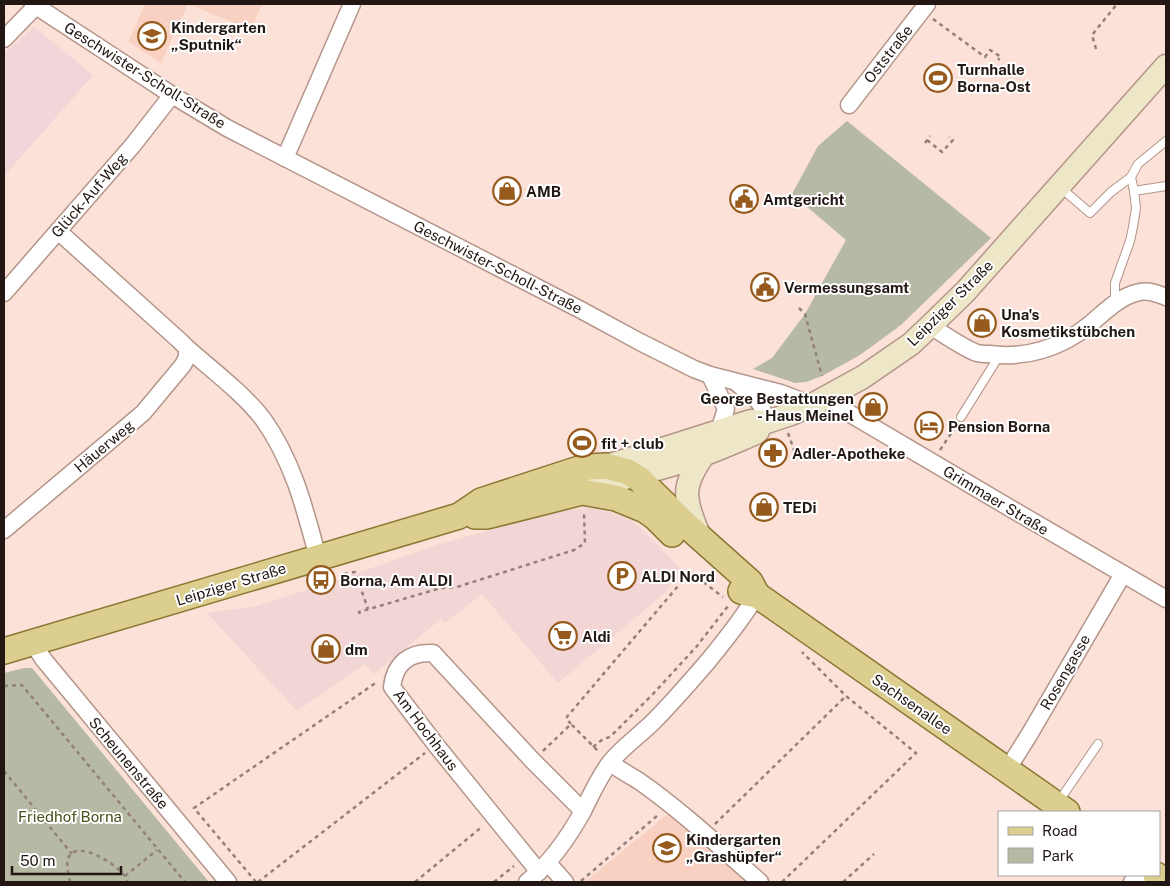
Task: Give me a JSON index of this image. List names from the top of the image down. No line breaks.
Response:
{"streets":{"main road":["Leipziger Straße","Sachsenallee"],"street":["Oststraße","Geschwister-Scholl-Straße","Glück-Auf-Weg","Häuerweg","Grimmaer Straße","Rosengasse","Am Hochhaus","Scheunenstraße"]},"crossings":[["Geschwister-Scholl-Straße","Glück-Auf-Weg"],["Geschwister-Scholl-Straße","Leipziger Straße"],["Leipziger Straße","Grimmaer Straße"],["Leipziger Straße","Sachsenallee"],["Leipziger Straße","Scheunenstraße"],["Grimmaer Straße","Rosengasse"],["Rosengasse","Sachsenallee"]],"parks":["Friedhof Borna"],"places":{"school or university":["Kindergarten „Sputnik“","Kindergarten „Grashüpfer“"],"sports":["Turnhalle Borna-Ost","fit + club"],"shop":["AMB","Una's Kosmetikstübchen","George Bestattungen - Haus Meinel","TEDi","dm"],"public building":["Amtgericht","Vermessungsamt"],"hotel":["Pension Borna"],"pharmacy":["Adler-Apotheke"],"parking":["ALDI Nord"],"bus stop":["Borna, Am ALDI"],"supermarket":["Aldi"]},"legend":["Road","Park"],"scale_bar":"50 m"}
